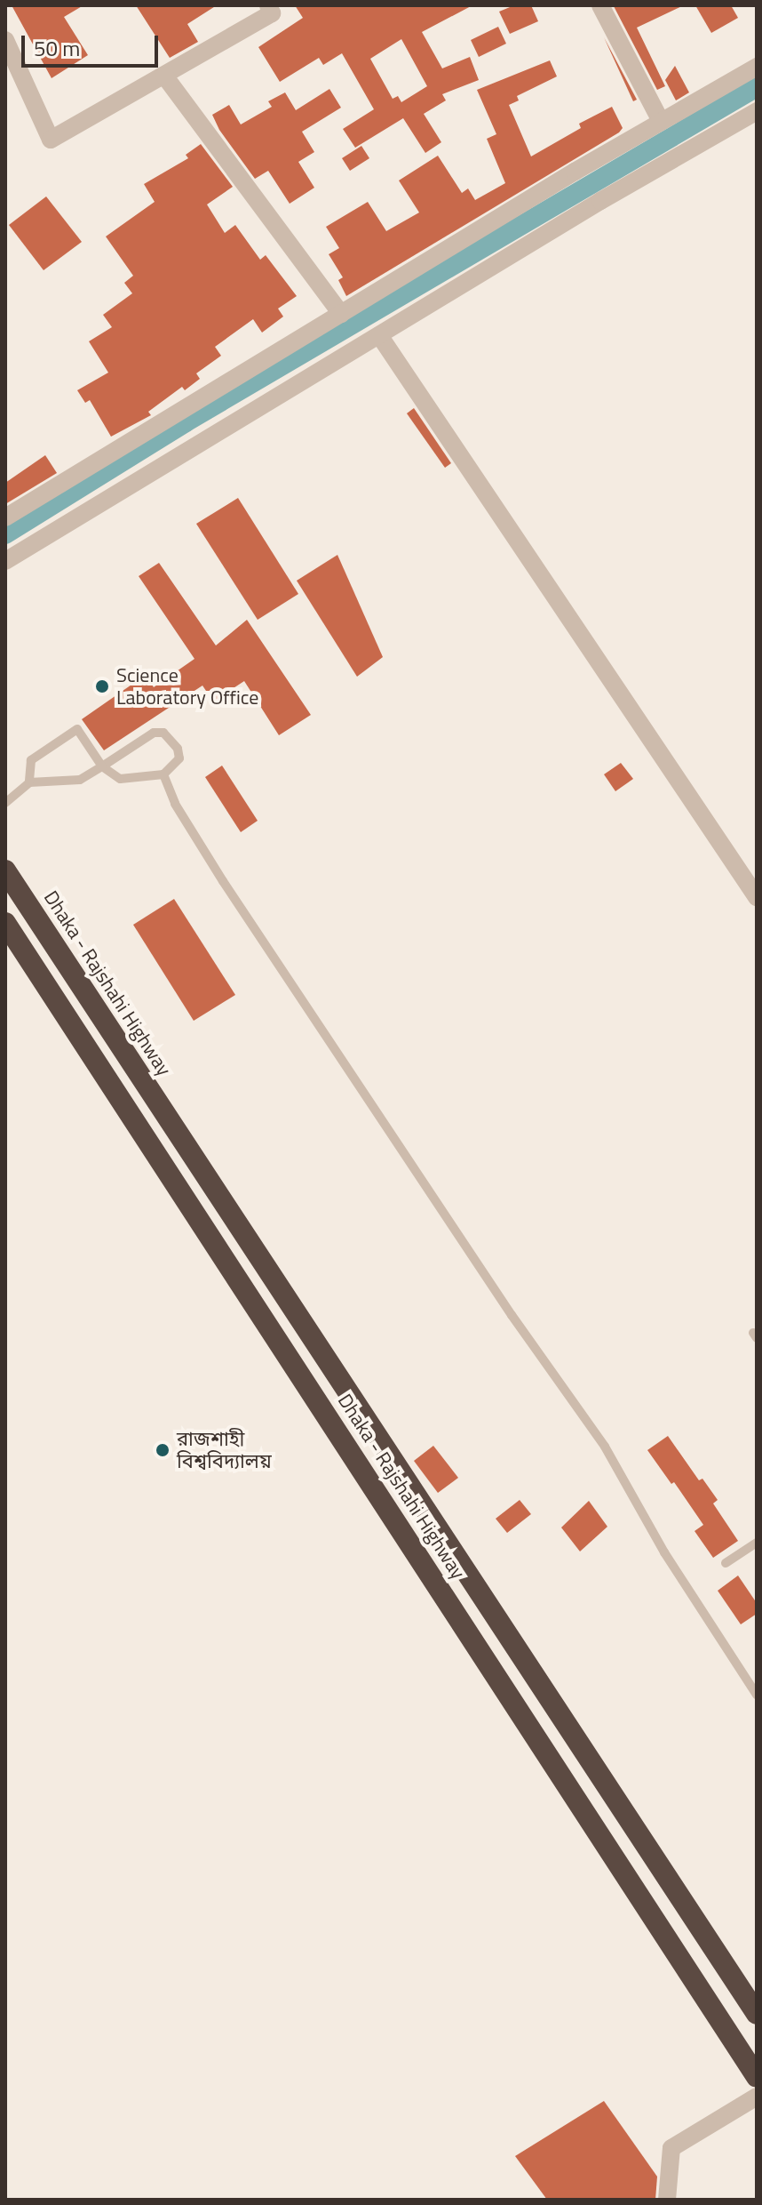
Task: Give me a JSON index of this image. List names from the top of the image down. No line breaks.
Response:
{"streets":{"highway":["Dhaka - Rajshahi Highway"]},"places":["Science Laboratory Office","রাজশাহী বিশ্ববিদ্যালয়"],"scale_bar":"50 m"}
